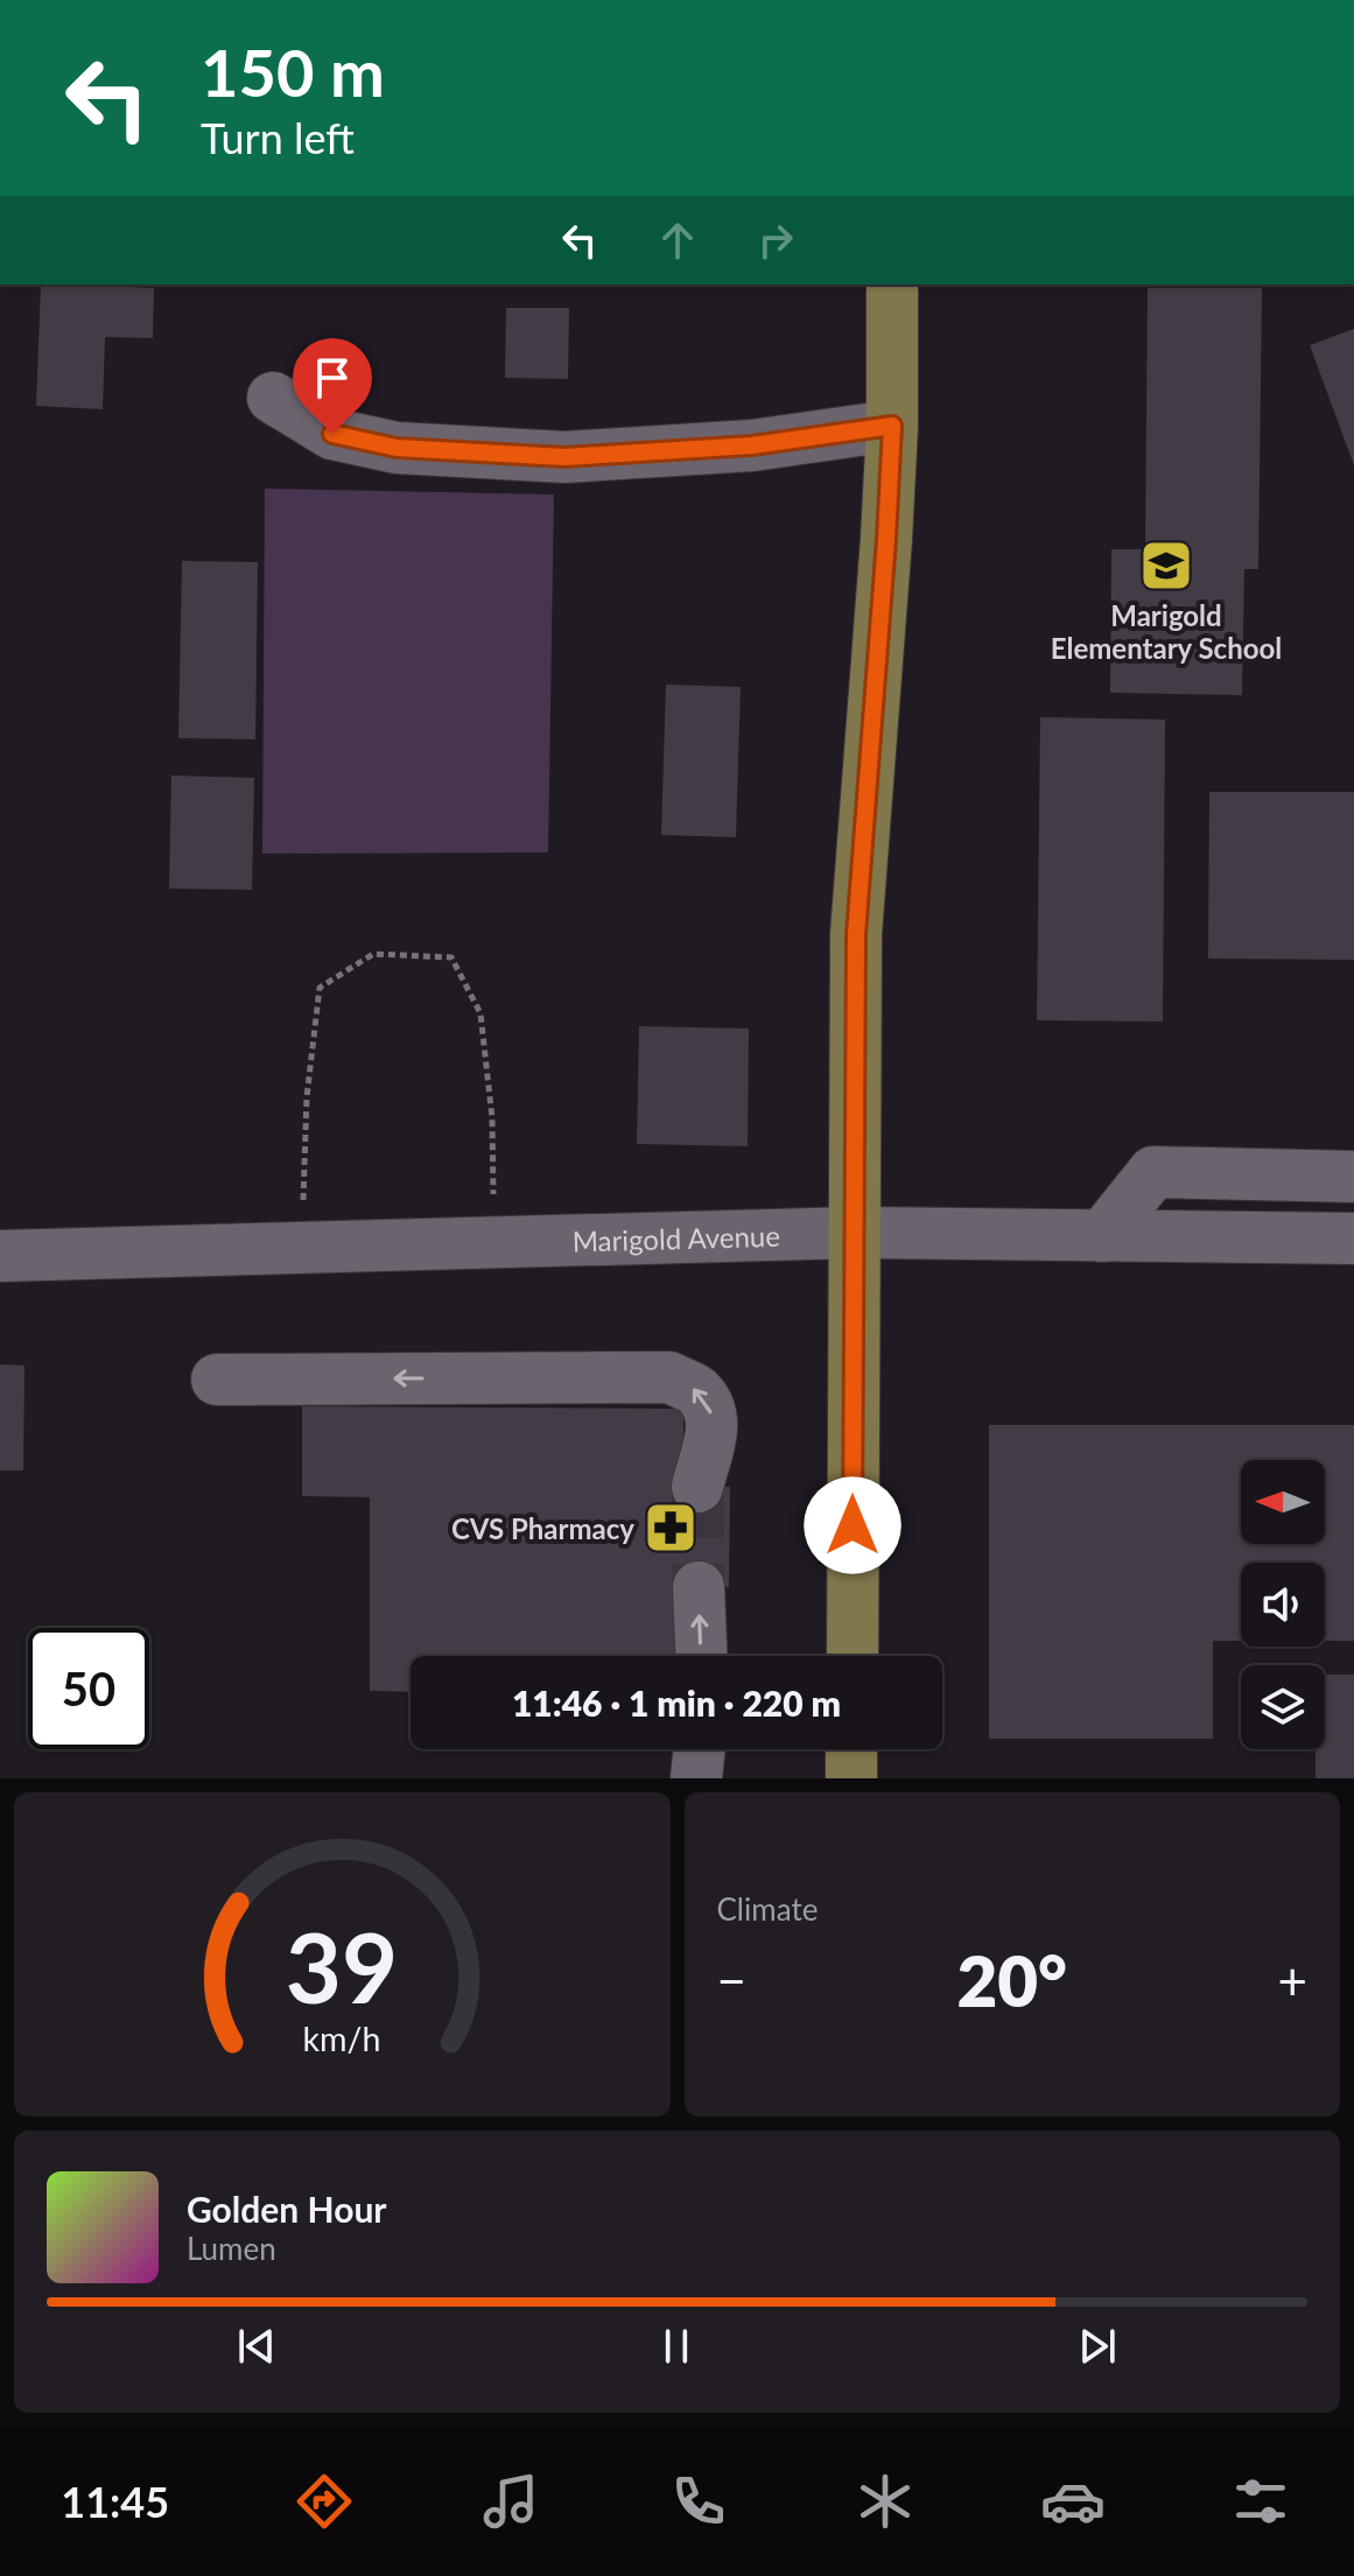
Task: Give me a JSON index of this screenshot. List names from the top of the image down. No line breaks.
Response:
{"streets":{"street":["Marigold Avenue"]},"places":{"school or university":["Marigold Elementary School"],"pharmacy":["CVS Pharmacy"]},"north":"left","page":{"turn":["150 m","Turn left"],"limit":"50","trip":"11:46 · 1 min · 220 m","tile":"Climate","heat":["−","20°","+"],"song":["Golden Hour","Lumen"],"tabs":"11:45","gauge":["39","km/h"]}}
